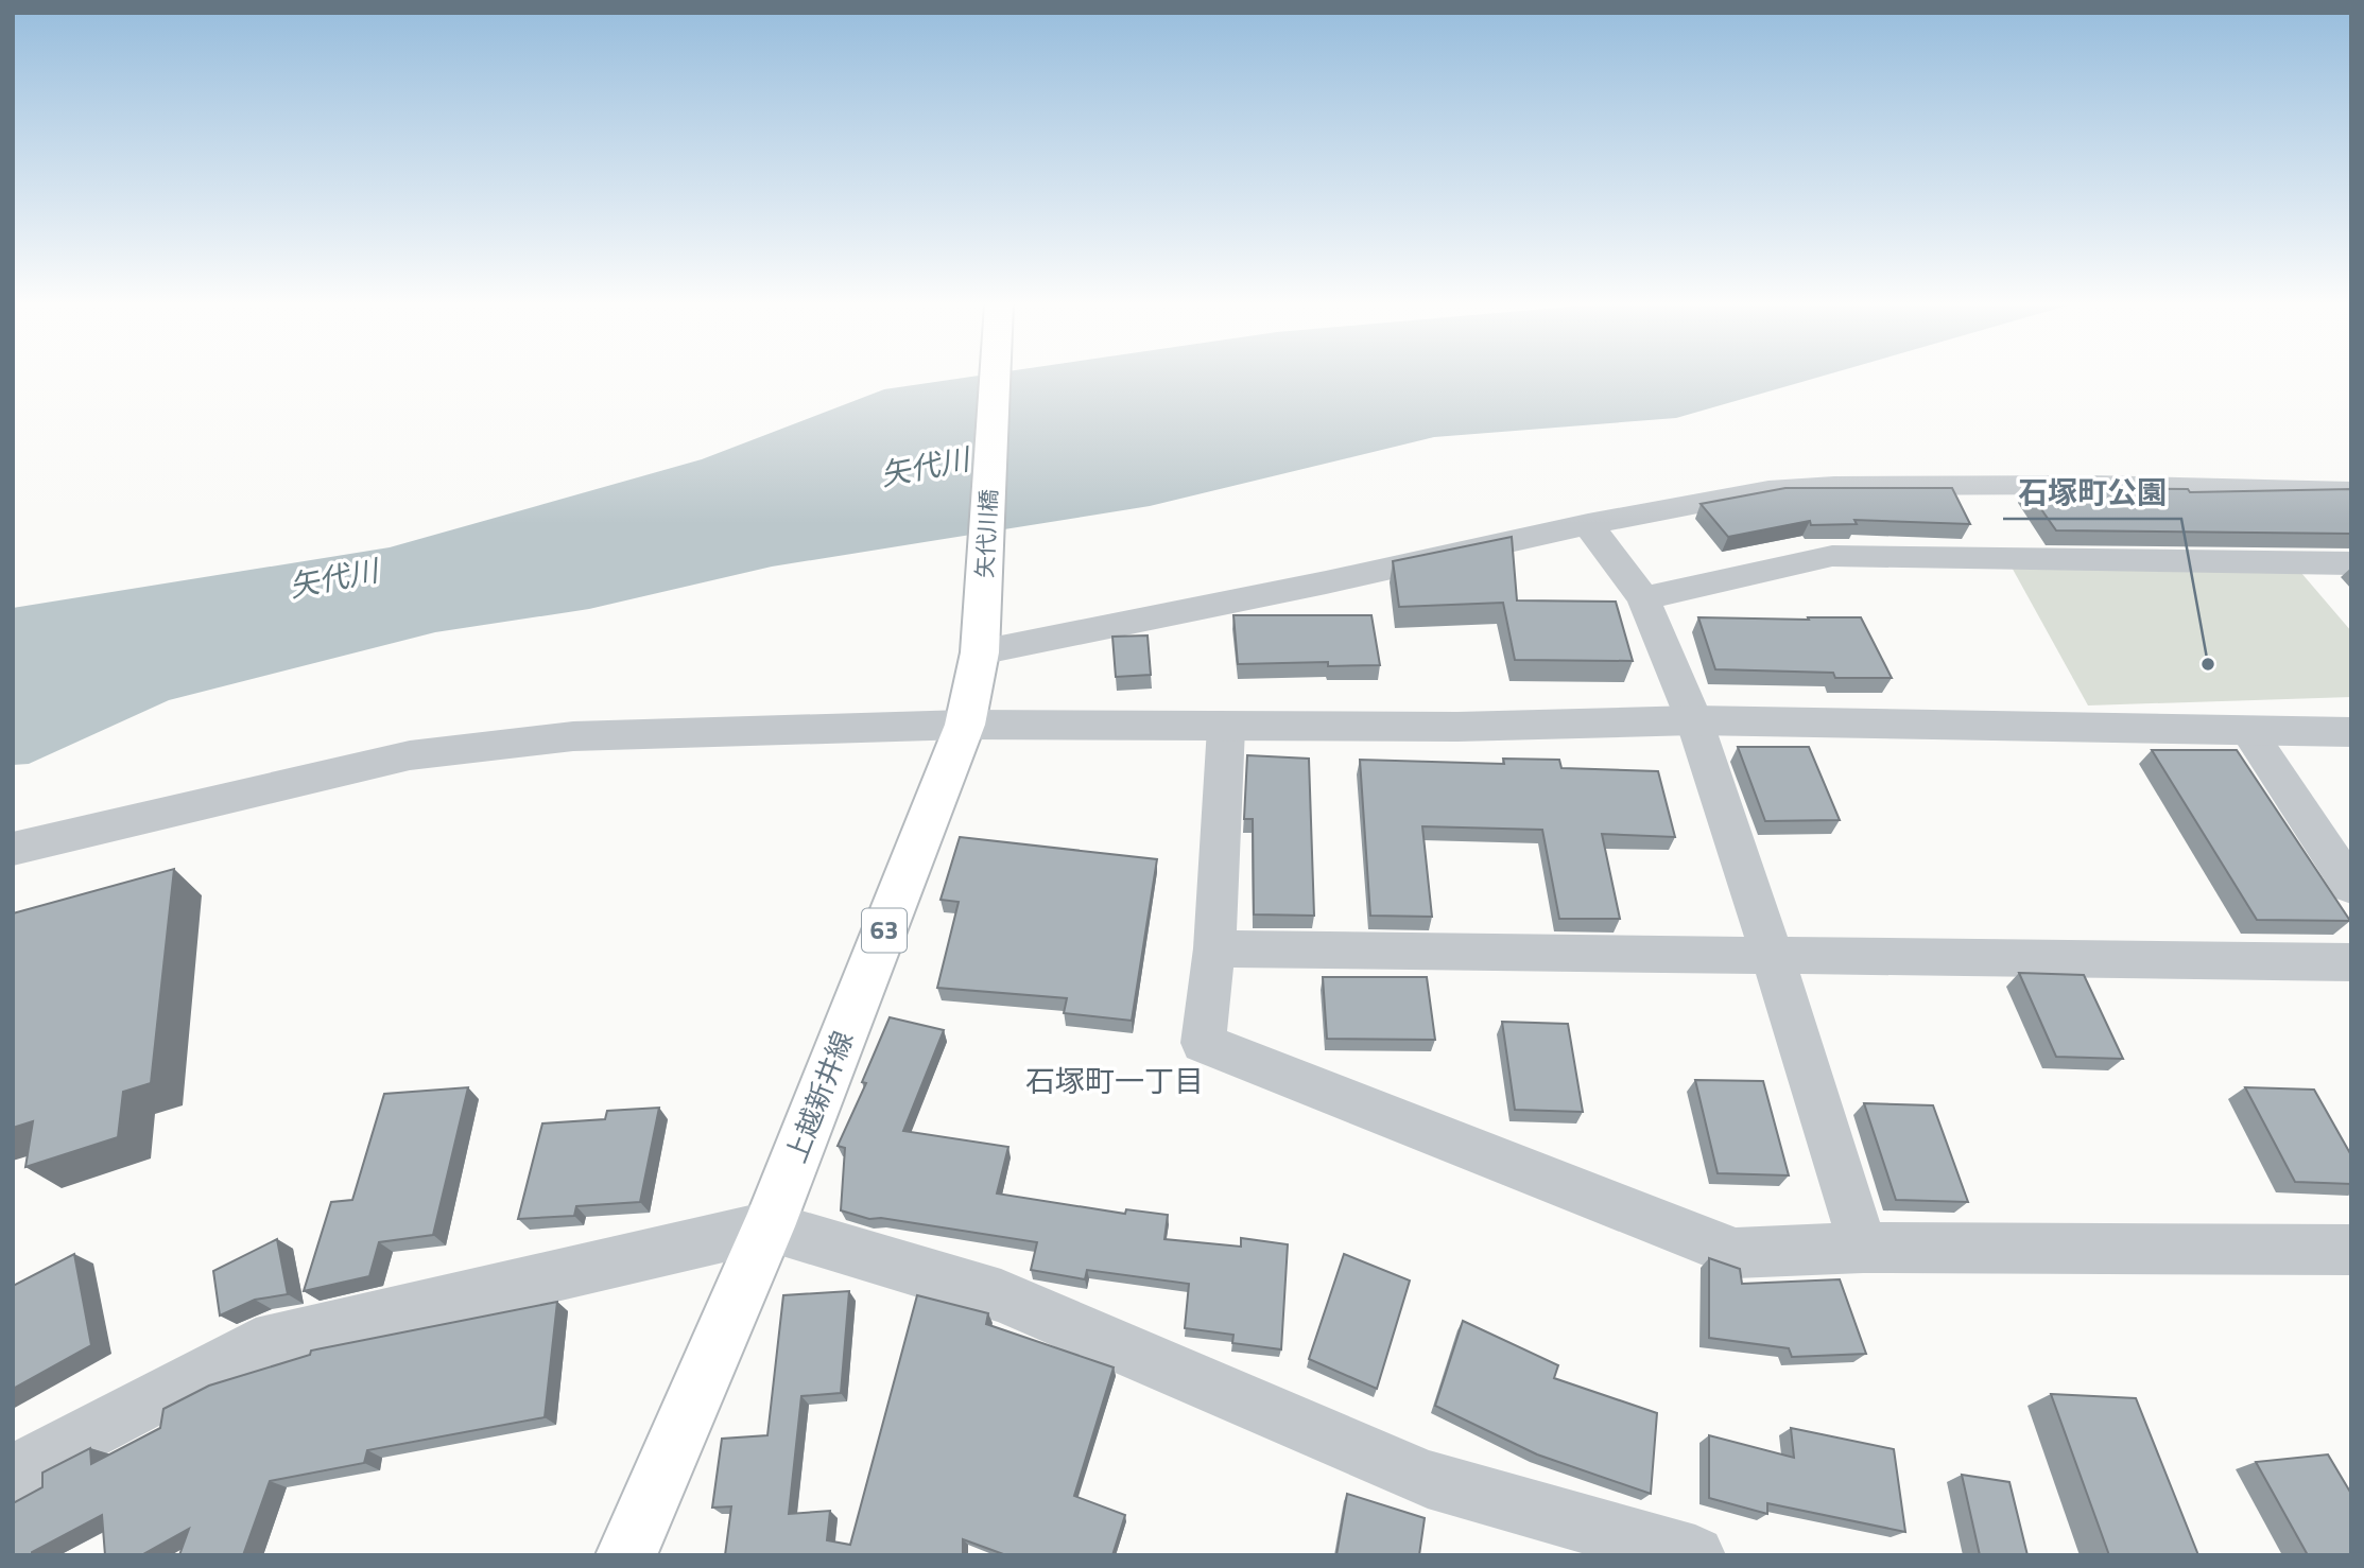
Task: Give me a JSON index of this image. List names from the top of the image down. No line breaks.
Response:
{"streets":{"main road":["矢代川橋","63","上越新井線"]},"crossings":[["矢代川橋","上越新井線"]],"districts":["石塚町一丁目"],"water":["矢代川"],"places":["石塚町公園"]}
